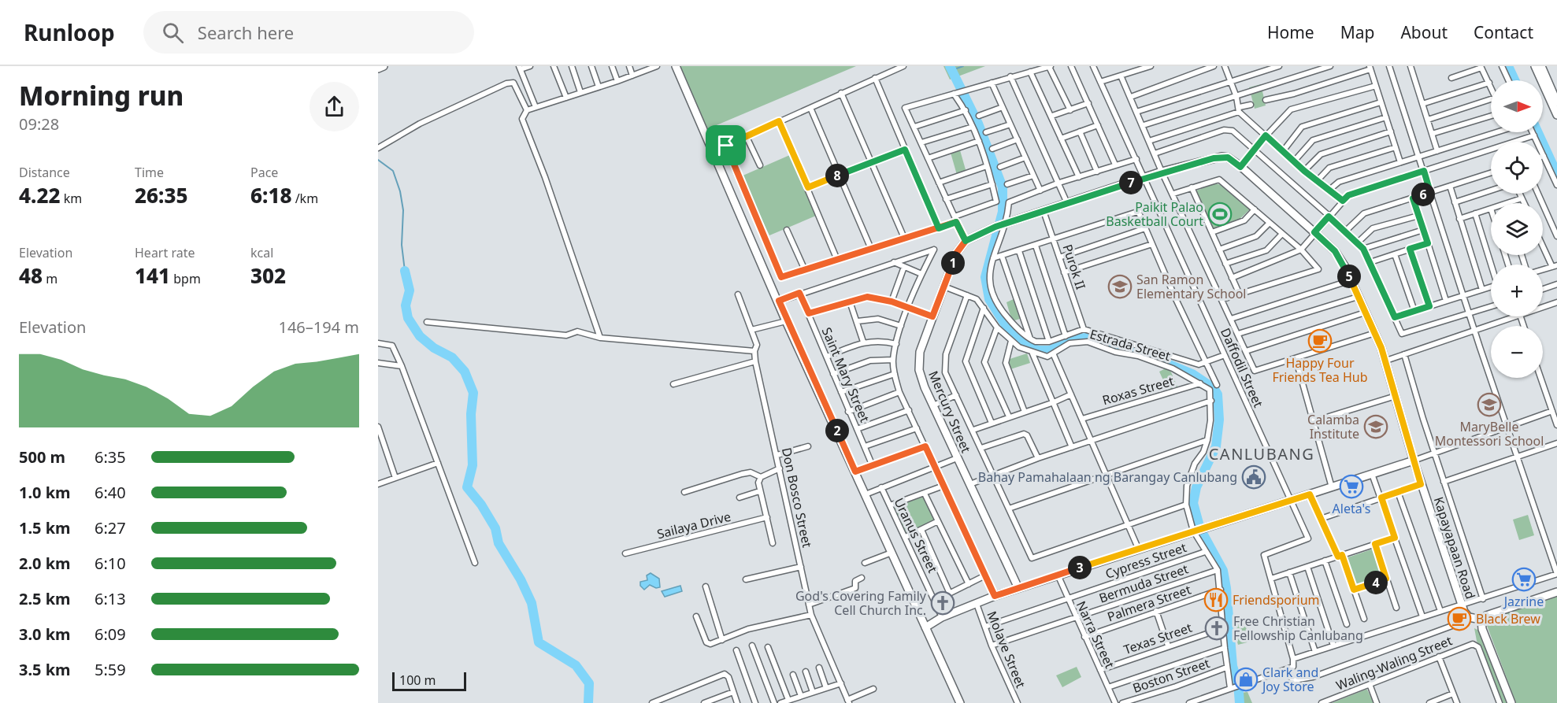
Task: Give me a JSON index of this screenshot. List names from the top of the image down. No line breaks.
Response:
{"streets":{"street":["Purok II","Estrada Street","Daffodil Street","Saint Mary Street","Roxas Street","Mercury Street","Don Bosco Street","Sailaya Drive","Uranus Street","Kapayapaan Road","Cypress Street","Bermuda Street","Palmera Street","Narra Street","Texas Street","Molave Street","Waling-Waling Street","Boston Street"]},"crossings":[["Purok II","Kapayapaan Road"],["Estrada Street","Roxas Street"],["Daffodil Street","Kapayapaan Road"],["Mercury Street","Kapayapaan Road"],["Cypress Street","Narra Street"],["Cypress Street","Molave Street"],["Bermuda Street","Narra Street"],["Bermuda Street","Molave Street"],["Palmera Street","Narra Street"],["Narra Street","Texas Street"]],"districts":["CANLUBANG"],"places":{"sports":["Paikit Palao Basketball Court"],"school or university":["San Ramon Elementary School","MaryBelle Montessori School","Calamba Institute"],"cafe":["Happy Four Friends Tea Hub","Black Brew"],"public building":["Bahay Pamahalaan ng Barangay Canlubang"],"supermarket":["Aleta's","Jazrine"],"restaurant":["Friendsporium"],"church":["God's Covering Family Cell Church Inc.","Free Christian Fellowship Canlubang"],"shop":["Clark and Joy Store"]},"scale_bar":"100 m","north":"right","page":{"header":"Runloop","search":"Search here","nav":["Home","Map","About","Contact"],"heading":["Morning run","09:28"],"map_buttons":["+","−"],"stats":[["Distance","4.22 km"],["Time","26:35"],["Pace","6:18 /km"],["Elevation","48 m"],["Heart rate","141 bpm"],["kcal","302"]],"pins":["8","7","6","1","5","2","3","4"],"chart":["Elevation","146–194 m"],"list":[{"name":"500 m","note":"6:35"},{"name":"1.0 km","note":"6:40"},{"name":"1.5 km","note":"6:27"},{"name":"2.0 km","note":"6:10"},{"name":"2.5 km","note":"6:13"},{"name":"3.0 km","note":"6:09"},{"name":"3.5 km","note":"5:59"}],"scale":"100 m"}}
